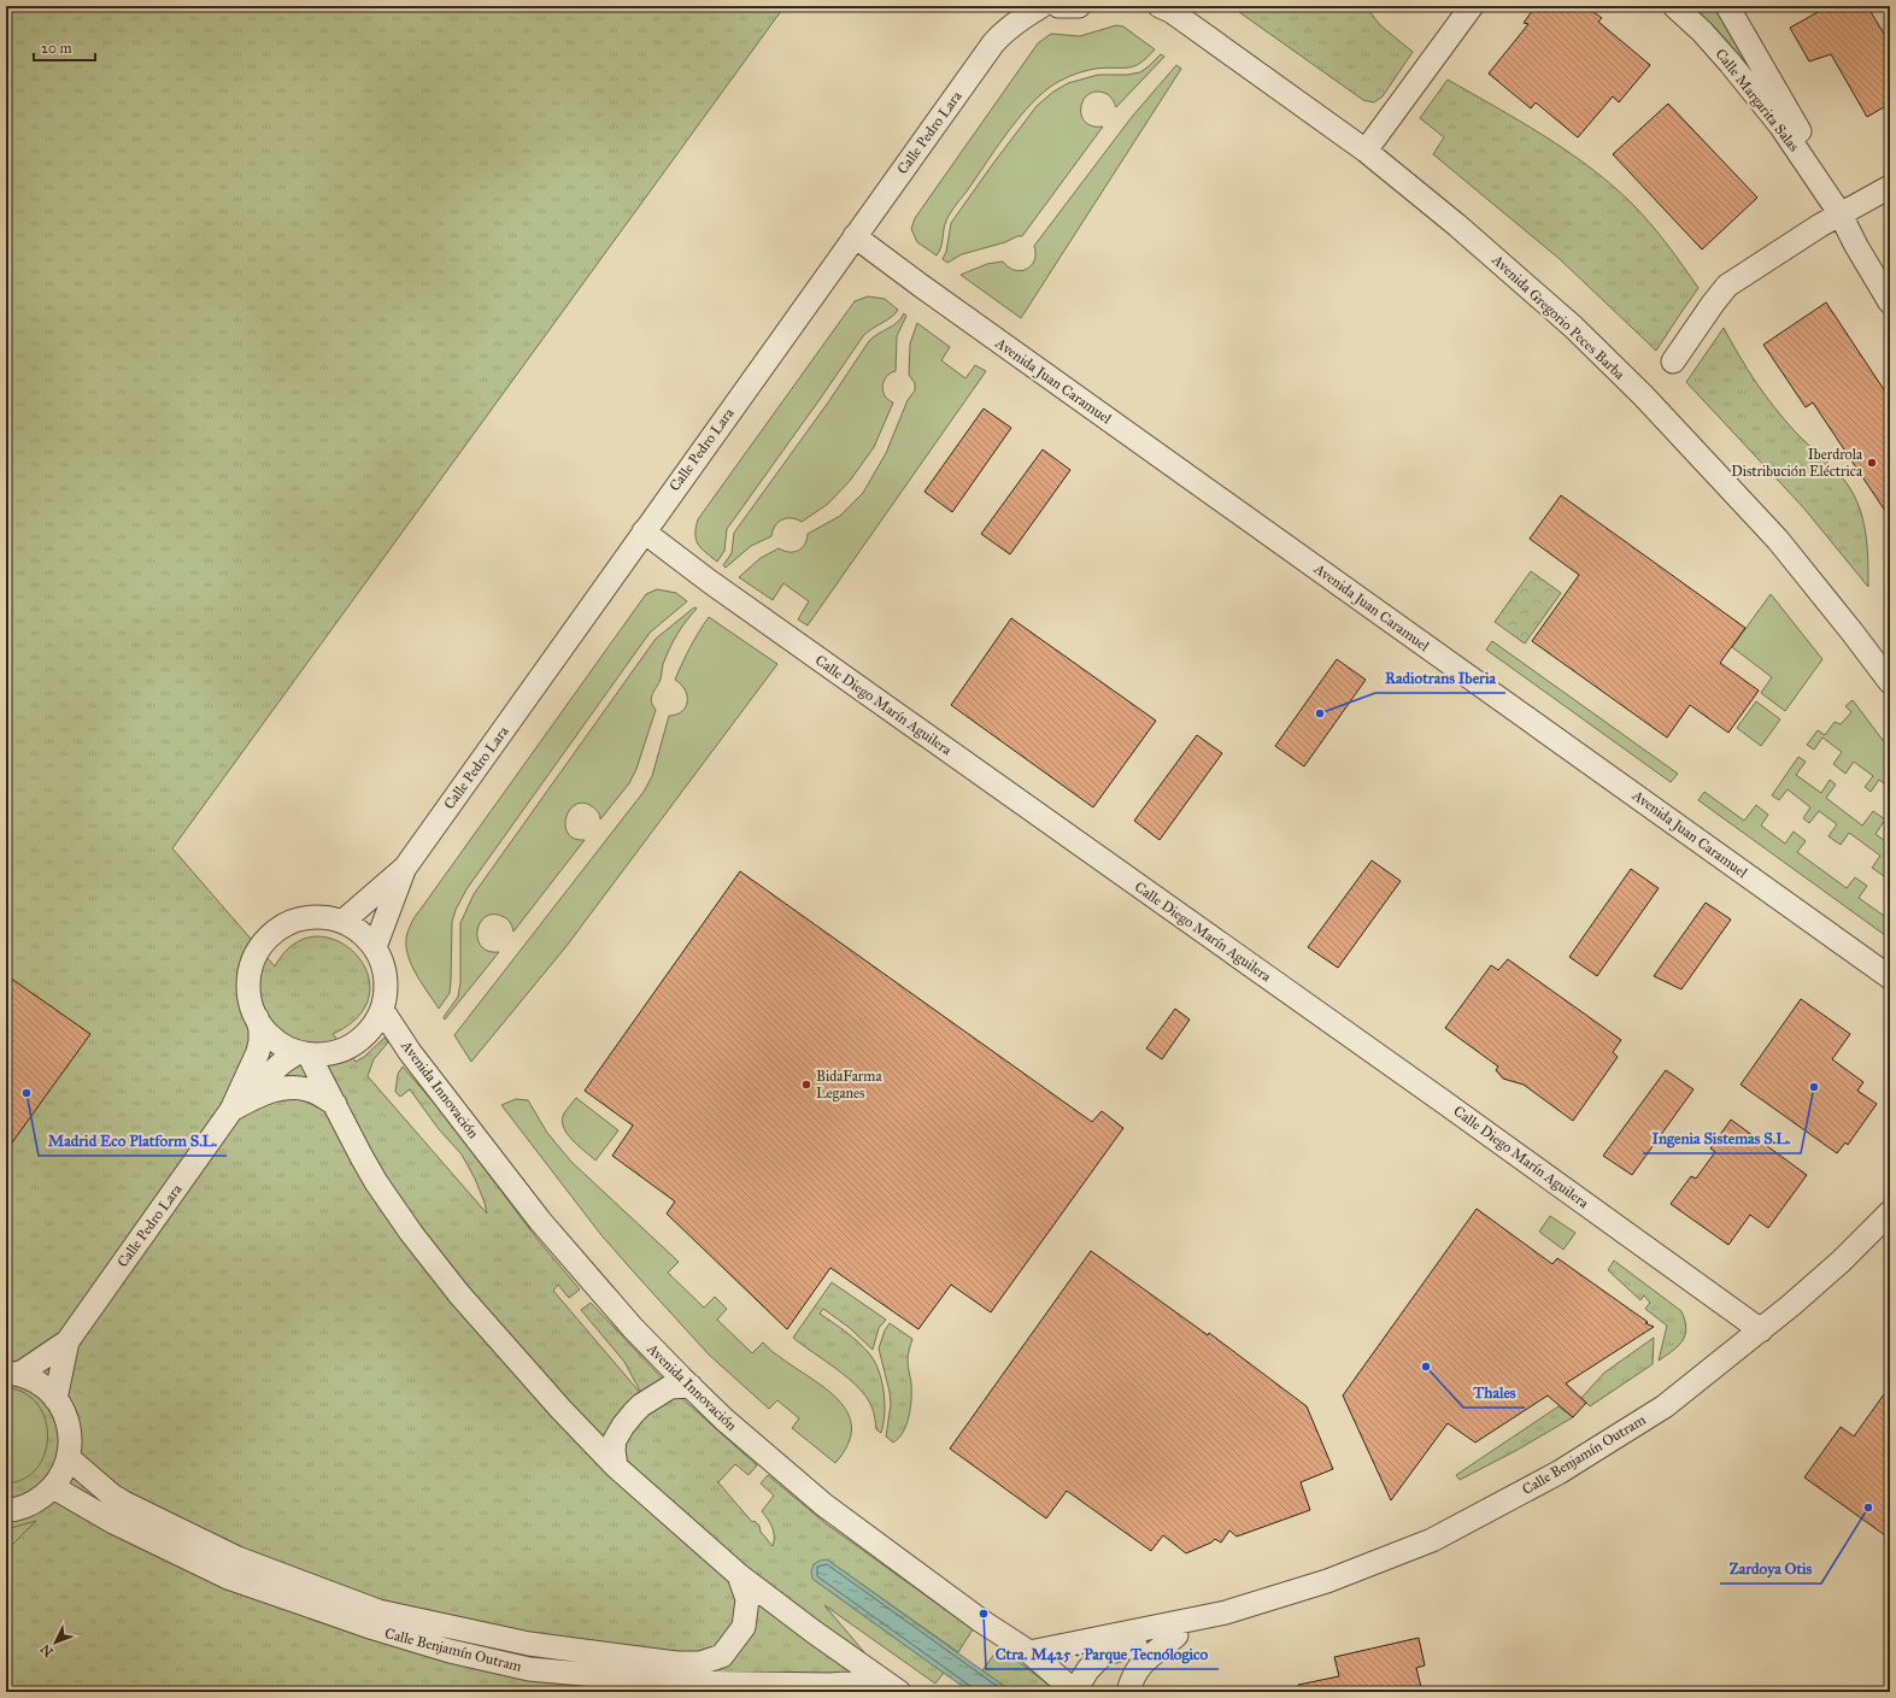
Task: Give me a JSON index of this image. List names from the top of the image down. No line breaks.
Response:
{"streets":{"street":["Calle Margarita Salas","Calle Pedro Lara","Avenida Gregorio Peces Barba","Avenida Juan Caramuel","Calle Diego Marín Aguilera","Avenida Innovación","Calle Benjamín Outram"]},"crossings":[["Calle Pedro Lara","Avenida Juan Caramuel"],["Calle Pedro Lara","Calle Diego Marín Aguilera"],["Calle Pedro Lara","Avenida Innovación"],["Calle Diego Marín Aguilera","Calle Benjamín Outram"],["Avenida Innovación","Calle Benjamín Outram"]],"places":["Iberdrola Distribución Eléctrica","Radiotrans Iberia","BidaFarma Leganes","Ingenia Sistemas S.L.","Madrid Eco Platform S.L.","Thales","Zardoya Otis","Ctra. M425 - Parque Tecnólogico"],"scale_bar":"20 m","north":"bottom left"}
